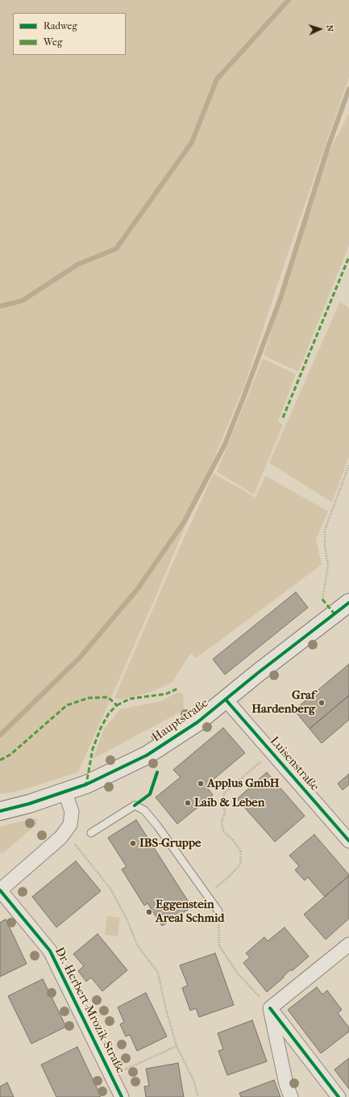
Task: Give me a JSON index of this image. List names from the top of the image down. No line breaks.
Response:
{"streets":{"street":["Hauptstraße","Luisenstraße","Dr.-Herbert-Mrozik-Straße"]},"crossings":[["Hauptstraße","Luisenstraße"]],"places":["Graf Hardenberg","Applus GmbH","Laib & Leben","IBS-Gruppe","Eggenstein Areal Schmid"],"legend":["Radweg","Weg"],"north":"right"}
